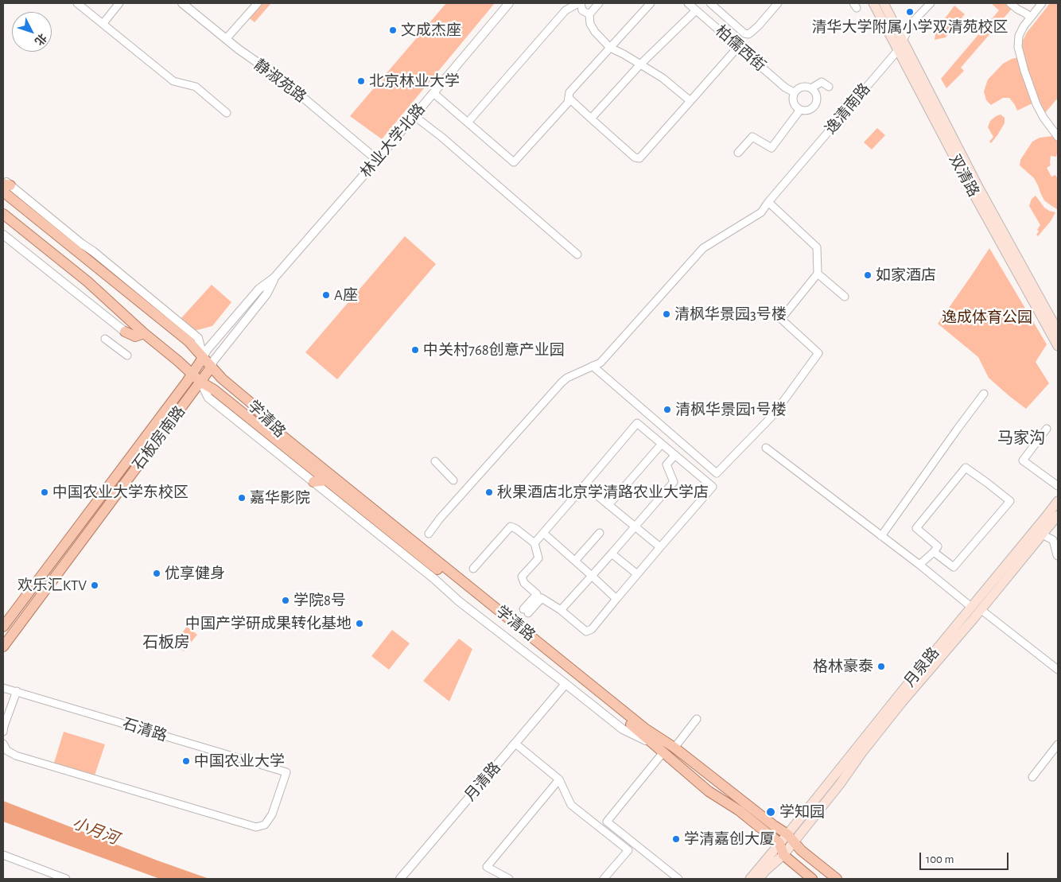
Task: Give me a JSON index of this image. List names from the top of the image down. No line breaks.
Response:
{"streets":{"main road":["双清路","学清路","石板房南路","月泉路"],"street":["柏儒西街","静淑苑路","逸清南路","林业大学北路","石清路","月清路"]},"crossings":[["静淑苑路","林业大学北路"],["逸清南路","双清路"],["林业大学北路","学清路"],["林业大学北路","石板房南路"],["学清路","石板房南路"],["学清路","月泉路"],["学清路","月清路"]],"districts":["马家沟","石板房"],"water":["小月河"],"parks":["逸成体育公园"],"places":["清华大学附属小学双清苑校区","文成杰座","北京林业大学","如家酒店","A座","清枫华景园3号楼","中关村768创意产业园","清枫华景园1号楼","中国农业大学东校区","秋果酒店北京学清路农业大学店","嘉华影院","优享健身","欢乐汇KTV","学院8号","中国产学研成果转化基地","格林豪泰","中国农业大学","学知园","学清嘉创大厦"],"scale_bar":"100 m","north":"bottom right"}
